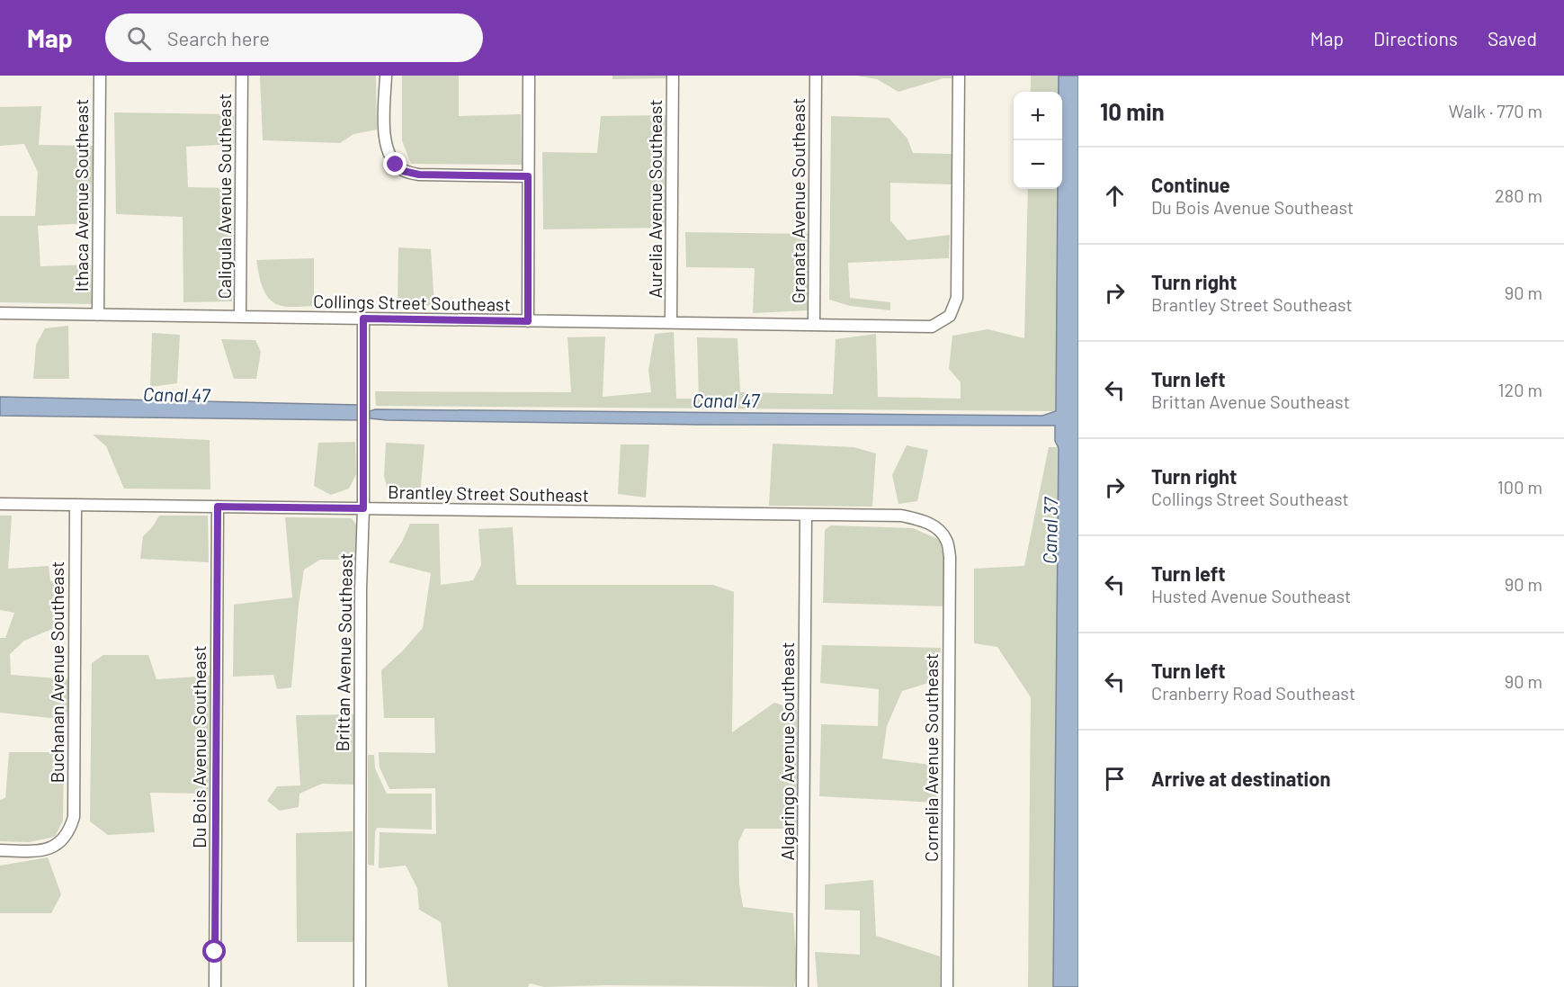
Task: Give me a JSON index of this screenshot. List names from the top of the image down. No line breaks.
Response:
{"streets":{"street":["Ithaca Avenue Southeast","Caligula Avenue Southeast","Aurelia Avenue Southeast","Granata Avenue Southeast","Collings Street Southeast","Brantley Street Southeast","Brittan Avenue Southeast","Buchanan Avenue Southeast","Du Bois Avenue Southeast","Algaringo Avenue Southeast","Cornelia Avenue Southeast"]},"crossings":[["Ithaca Avenue Southeast","Collings Street Southeast"],["Caligula Avenue Southeast","Collings Street Southeast"],["Aurelia Avenue Southeast","Collings Street Southeast"],["Granata Avenue Southeast","Collings Street Southeast"],["Collings Street Southeast","Brittan Avenue Southeast"],["Brantley Street Southeast","Brittan Avenue Southeast"],["Brantley Street Southeast","Buchanan Avenue Southeast"],["Brantley Street Southeast","Du Bois Avenue Southeast"],["Brantley Street Southeast","Algaringo Avenue Southeast"],["Brantley Street Southeast","Cornelia Avenue Southeast"]],"water":["Canal 47","Canal 37"],"page":{"header":"Map","search":"Search here","nav":["Map","Directions","Saved"],"heading":["10 min","Walk · 770 m"],"map_buttons":["+","−"],"list":[["Continue","Du Bois Avenue Southeast","280 m"],["Turn right","Brantley Street Southeast","90 m"],["Turn left","Brittan Avenue Southeast","120 m"],["Turn right","Collings Street Southeast","100 m"],["Turn left","Husted Avenue Southeast","90 m"],["Turn left","Cranberry Road Southeast","90 m"],"Arrive at destination"]}}
